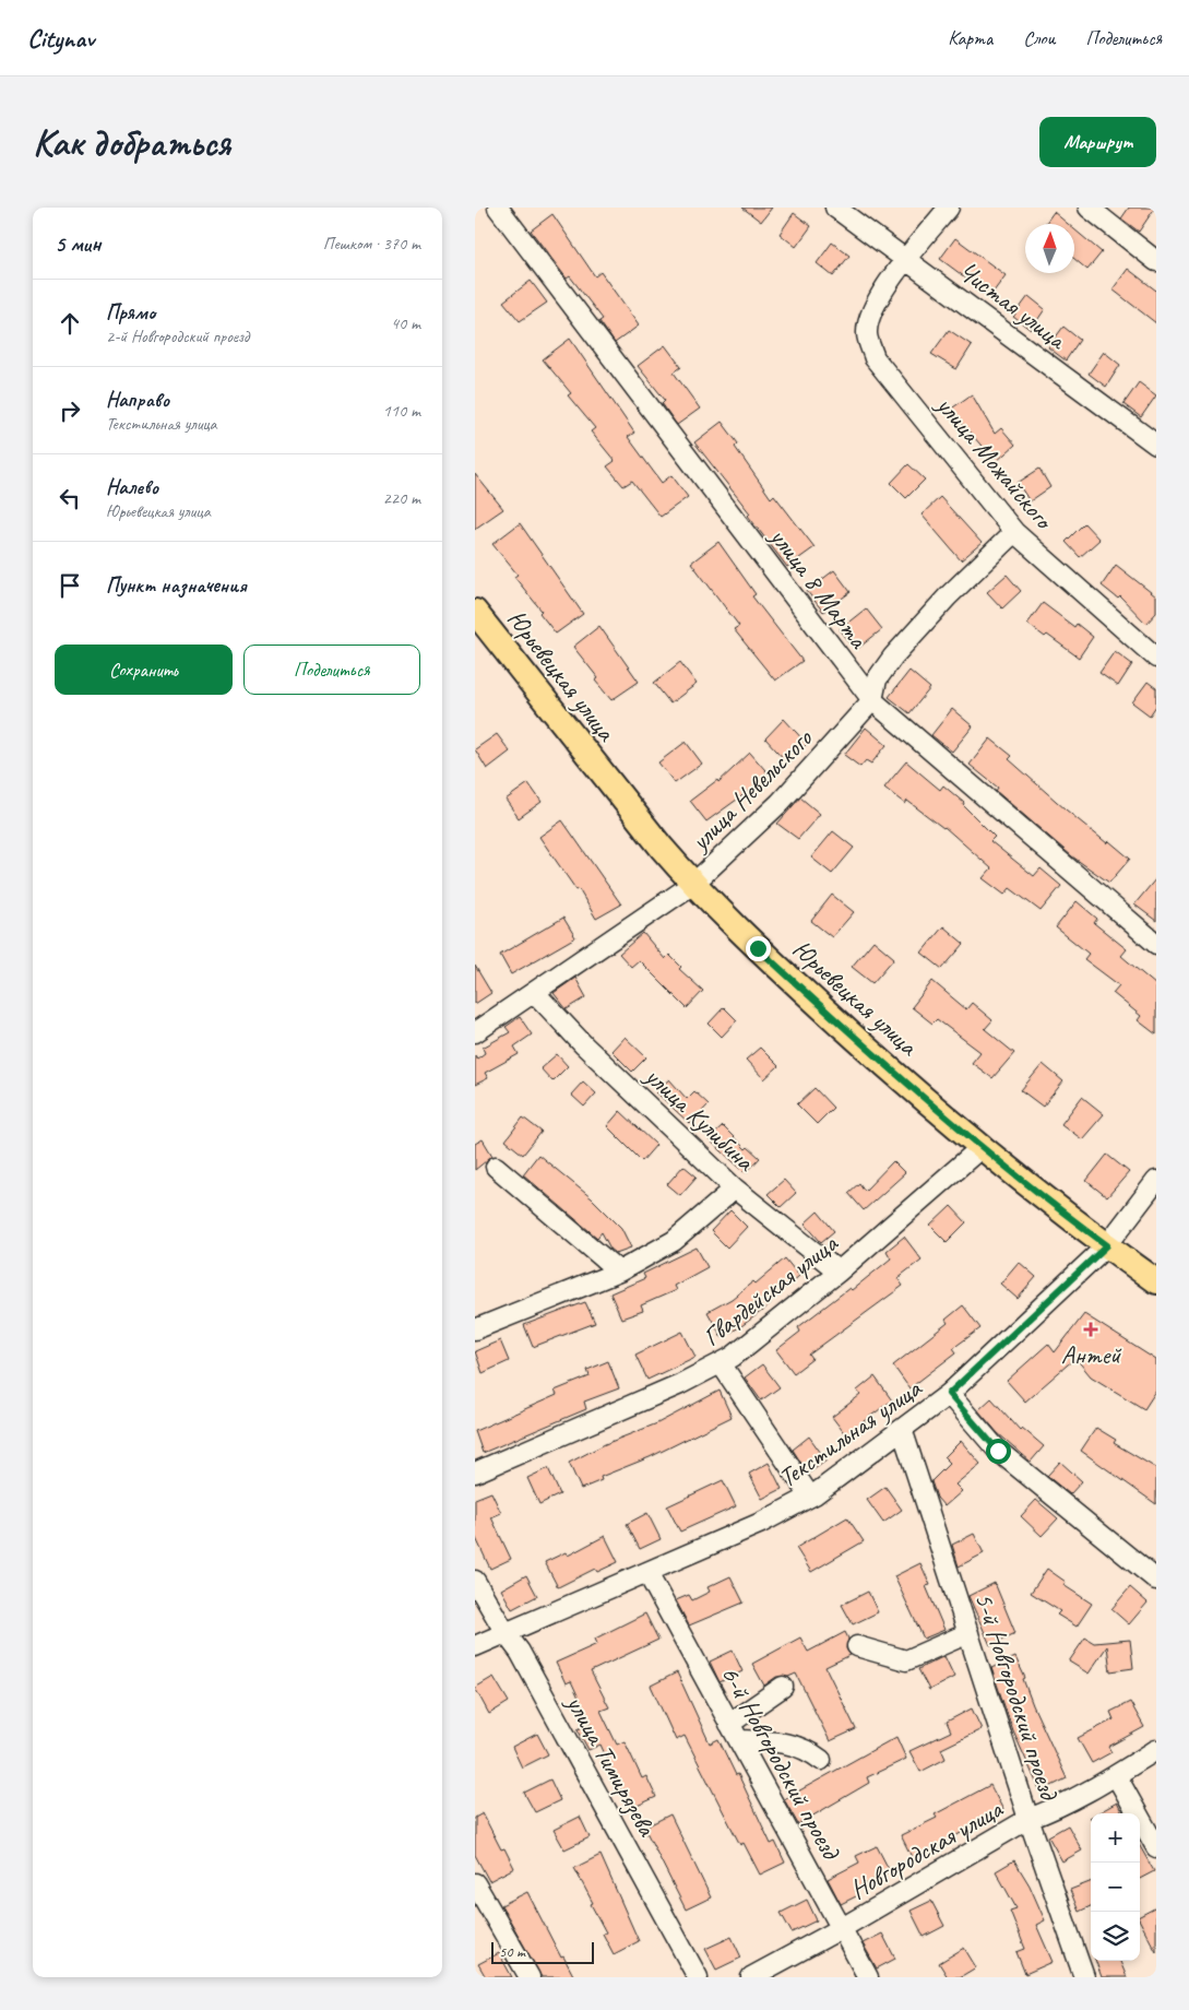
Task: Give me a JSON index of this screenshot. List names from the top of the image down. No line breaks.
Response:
{"streets":{"main road":["Юрьевецкая улица"],"street":["Чистая улица","улица Можайского","улица 8 Марта","улица Невельского","улица Кулибина","Гвардейская улица","Текстильная улица","5-й Новгородский проезд","6-й Новгородский проезд","улица Тимирязева","Новгородская улица"]},"crossings":[["Чистая улица","улица Можайского"],["улица Можайского","улица Невельского"],["улица 8 Марта","улица Невельского"],["Юрьевецкая улица","улица Невельского"],["Юрьевецкая улица","Гвардейская улица"],["Юрьевецкая улица","Текстильная улица"],["улица Невельского","улица Кулибина"],["улица Кулибина","Гвардейская улица"],["Текстильная улица","5-й Новгородский проезд"],["Текстильная улица","6-й Новгородский проезд"],["Текстильная улица","улица Тимирязева"],["5-й Новгородский проезд","Новгородская улица"],["6-й Новгородский проезд","Новгородская улица"]],"places":{"health":["Антей"]},"scale_bar":"50 m","north":"top","page":{"header":"Citynav","nav":["Карта","Слои","Поделиться"],"buttons":["Маршрут",["Сохранить","Поделиться"]],"title":"Как добраться","heading":["5 мин","Пешком · 370 m"],"list":[["Прямо","2-й Новгородский проезд","40 m"],["Направо","Текстильная улица","110 m"],["Налево","Юрьевецкая улица","220 m"],"Пункт назначения"],"map_buttons":["+","−"],"scale":"50 m"}}
